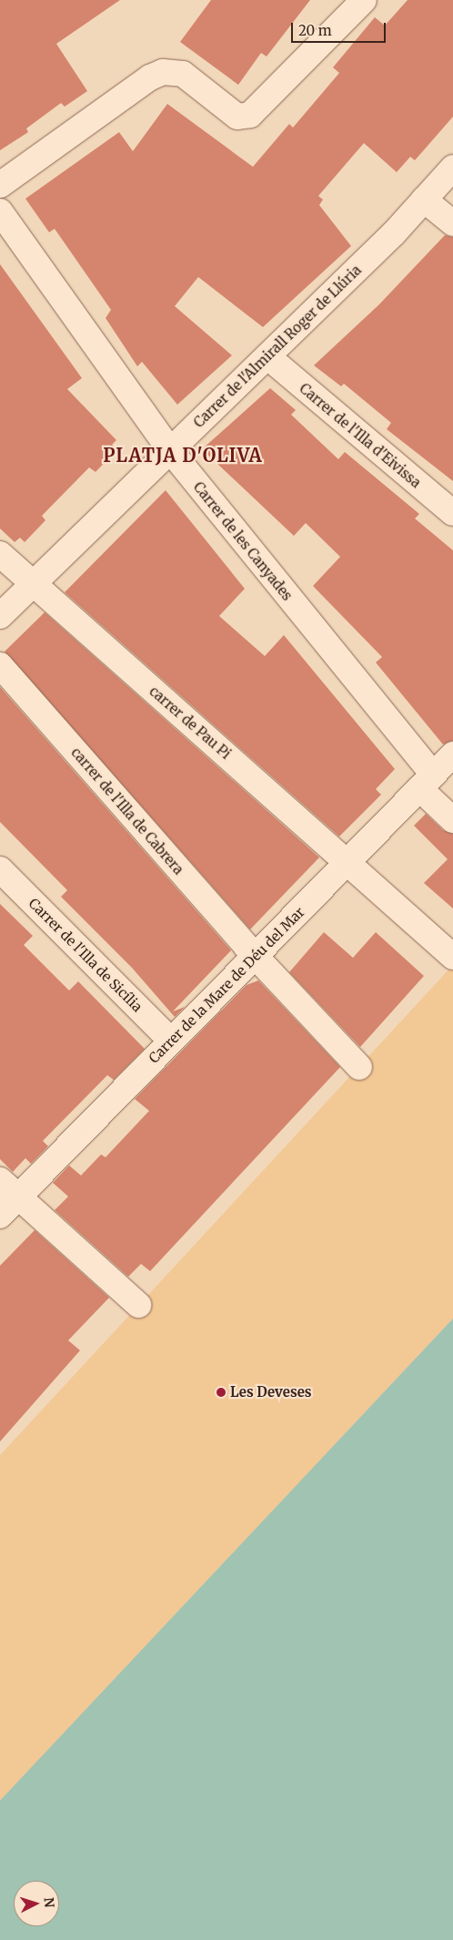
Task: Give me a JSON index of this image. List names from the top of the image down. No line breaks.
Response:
{"streets":{"street":["Carrer de l'Almirall Roger de Llúria","Carrer de l'Illa d'Eivissa","Carrer de les Canyades","carrer de Pau Pi","carrer de l'Illa de Cabrera","Carrer de l'Illa de Sicília","Carrer de la Mare de Déu del Mar"]},"crossings":[["Carrer de l'Almirall Roger de Llúria","Carrer de l'Illa d'Eivissa"],["Carrer de l'Almirall Roger de Llúria","Carrer de les Canyades"],["Carrer de l'Almirall Roger de Llúria","carrer de Pau Pi"],["Carrer de les Canyades","Carrer de la Mare de Déu del Mar"],["carrer de Pau Pi","Carrer de la Mare de Déu del Mar"],["carrer de l'Illa de Cabrera","Carrer de la Mare de Déu del Mar"],["Carrer de l'Illa de Sicília","Carrer de la Mare de Déu del Mar"]],"districts":["PLATJA D'OLIVA"],"places":["Les Deveses"],"scale_bar":"20 m","north":"right"}
